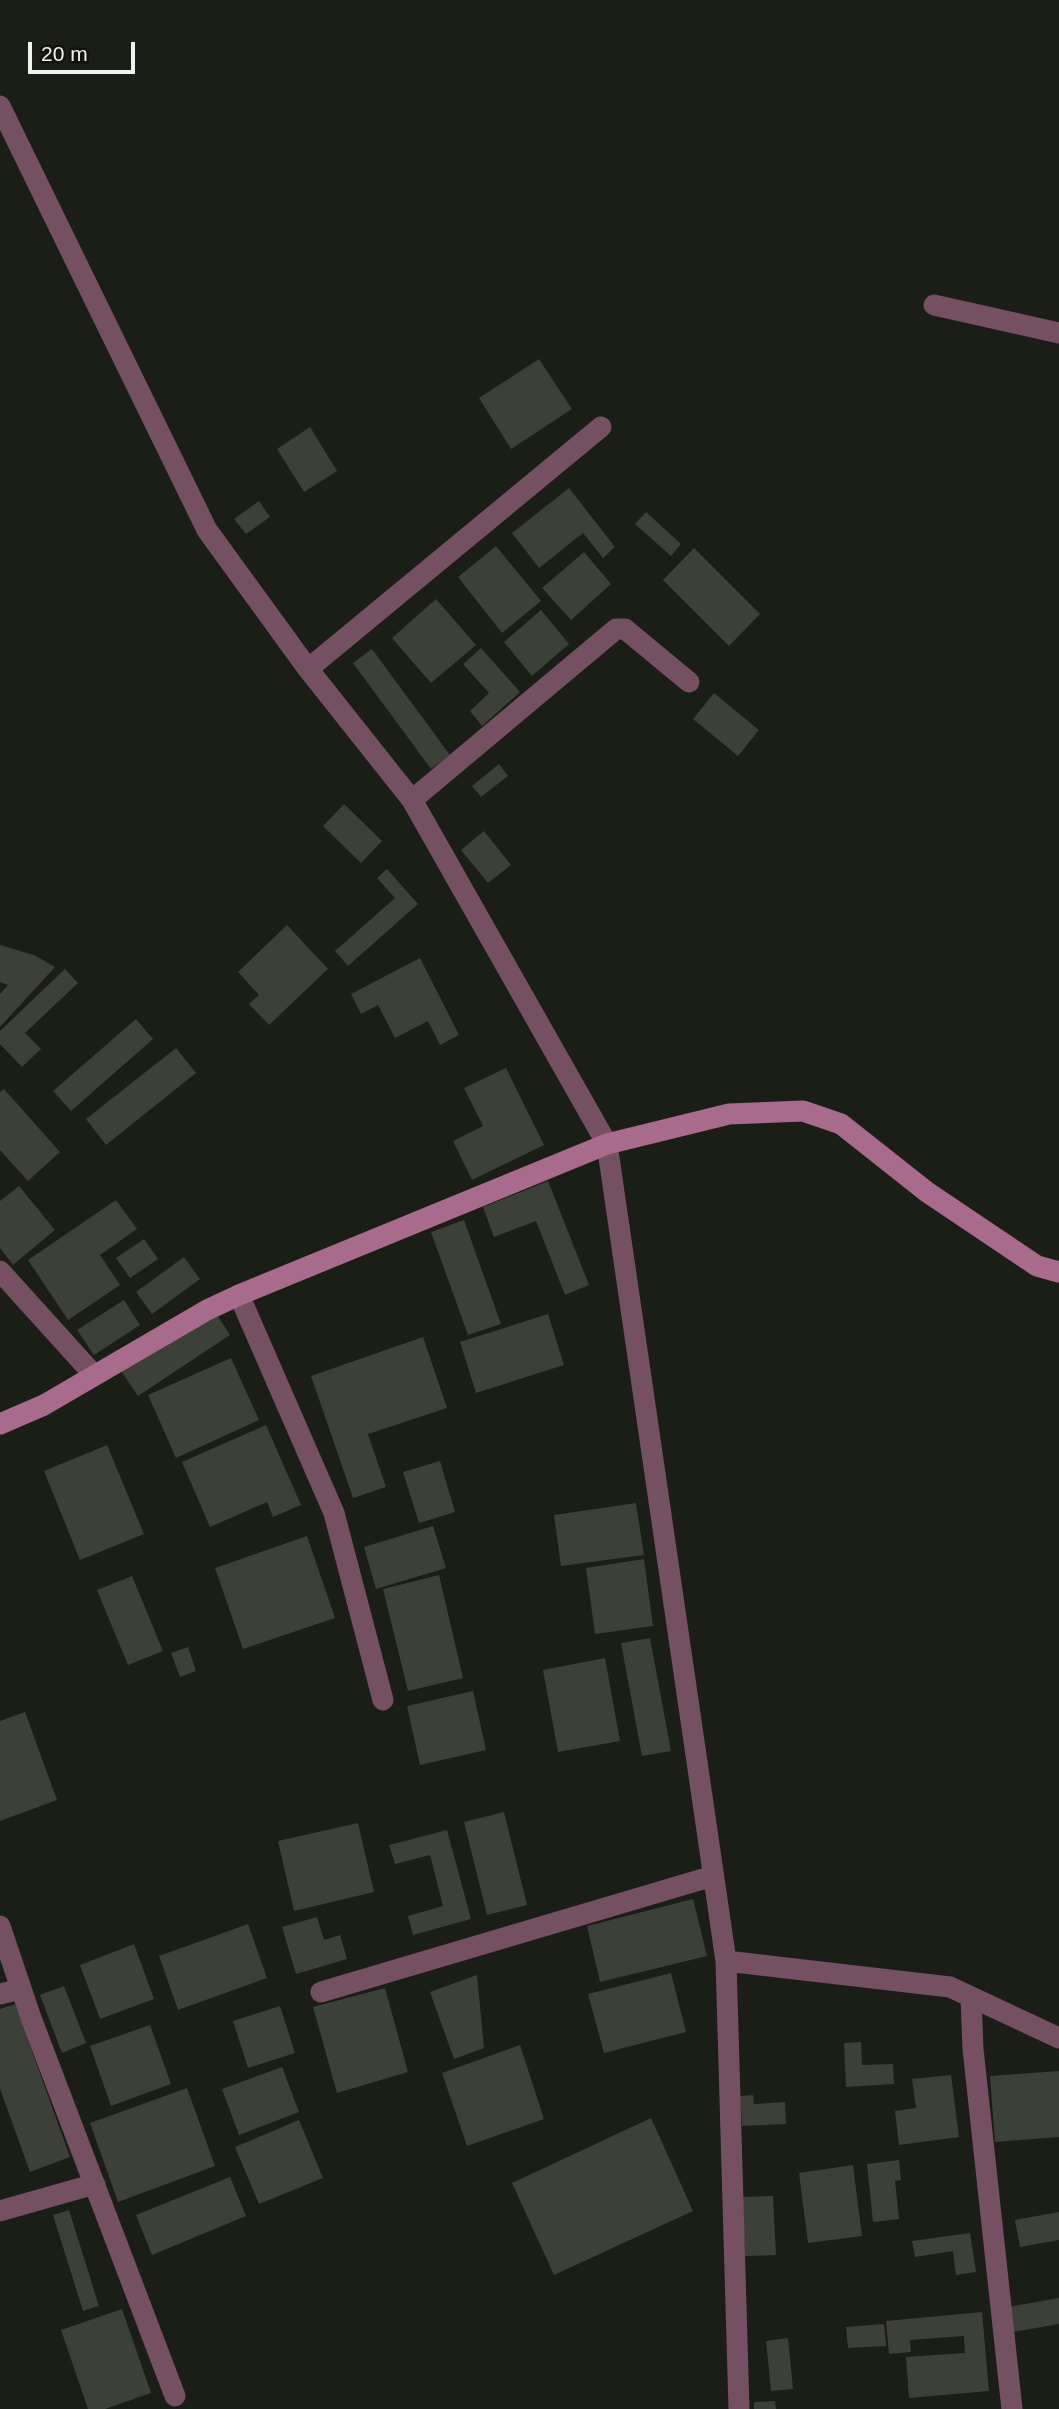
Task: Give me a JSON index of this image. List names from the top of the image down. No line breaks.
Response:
{"scale_bar":"20 m"}
